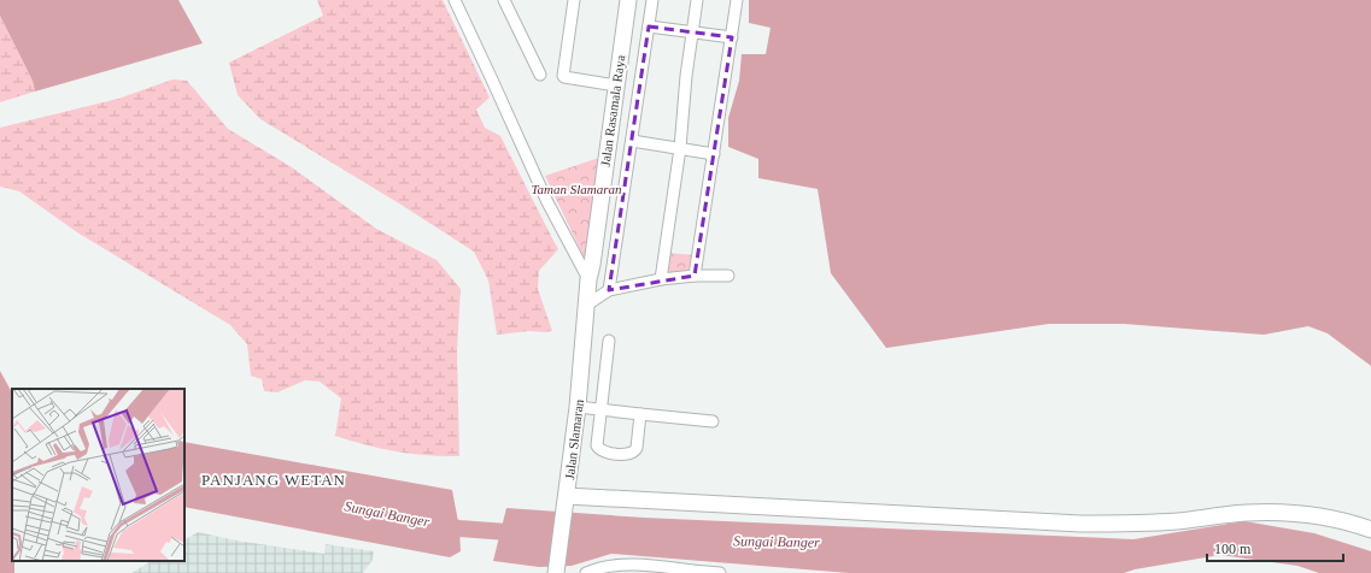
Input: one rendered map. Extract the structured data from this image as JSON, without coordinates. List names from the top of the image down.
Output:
{
  "streets": {
    "street": ["Jalan Rasamala Raya", "Jalan Slamaran"]
  },
  "crossings": [
    ["Jalan Rasamala Raya", "Jalan Slamaran"]
  ],
  "districts": ["PANJANG WETAN"],
  "water": ["Sungai Banger"],
  "parks": ["Taman Slamaran"],
  "scale_bar": "100 m"
}
